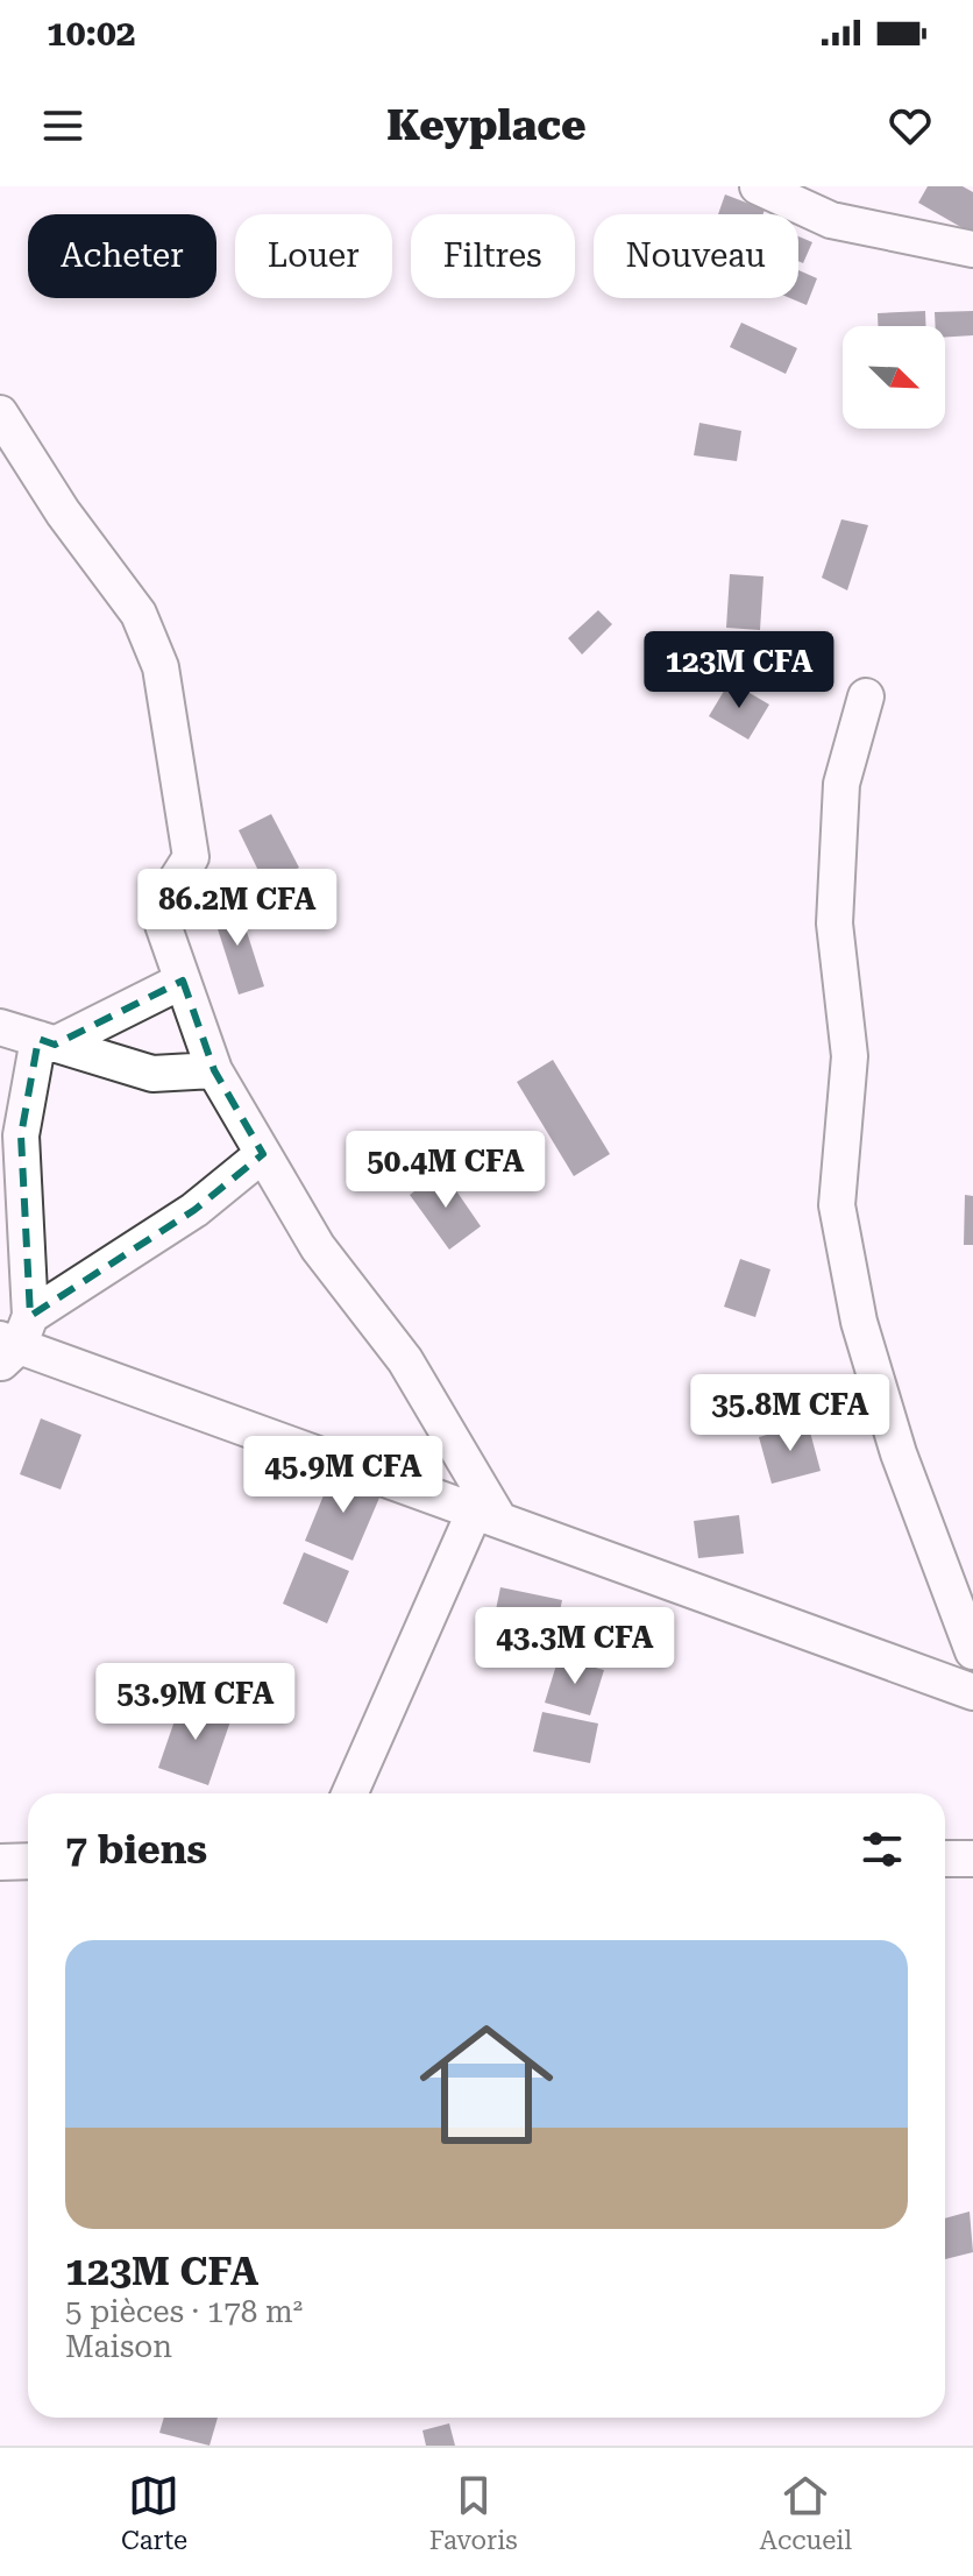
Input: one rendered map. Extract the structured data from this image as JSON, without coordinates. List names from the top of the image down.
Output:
{
  "north": "bottom right",
  "page": {
    "status": "10:02",
    "header": "Keyplace",
    "chip": [
      "Acheter",
      "Louer",
      "Filtres",
      "Nouveau"
    ],
    "price": [
      "123M CFA",
      "86.2M CFA",
      "50.4M CFA",
      "35.8M CFA",
      "45.9M CFA",
      "43.3M CFA",
      "53.9M CFA"
    ],
    "heading": "7 biens",
    "list": [
      {
        "name": "123M CFA",
        "note": "5 pièces · 178 m² · Maison"
      }
    ],
    "tabs": ["Carte", "Favoris", "Accueil"]
  }
}
